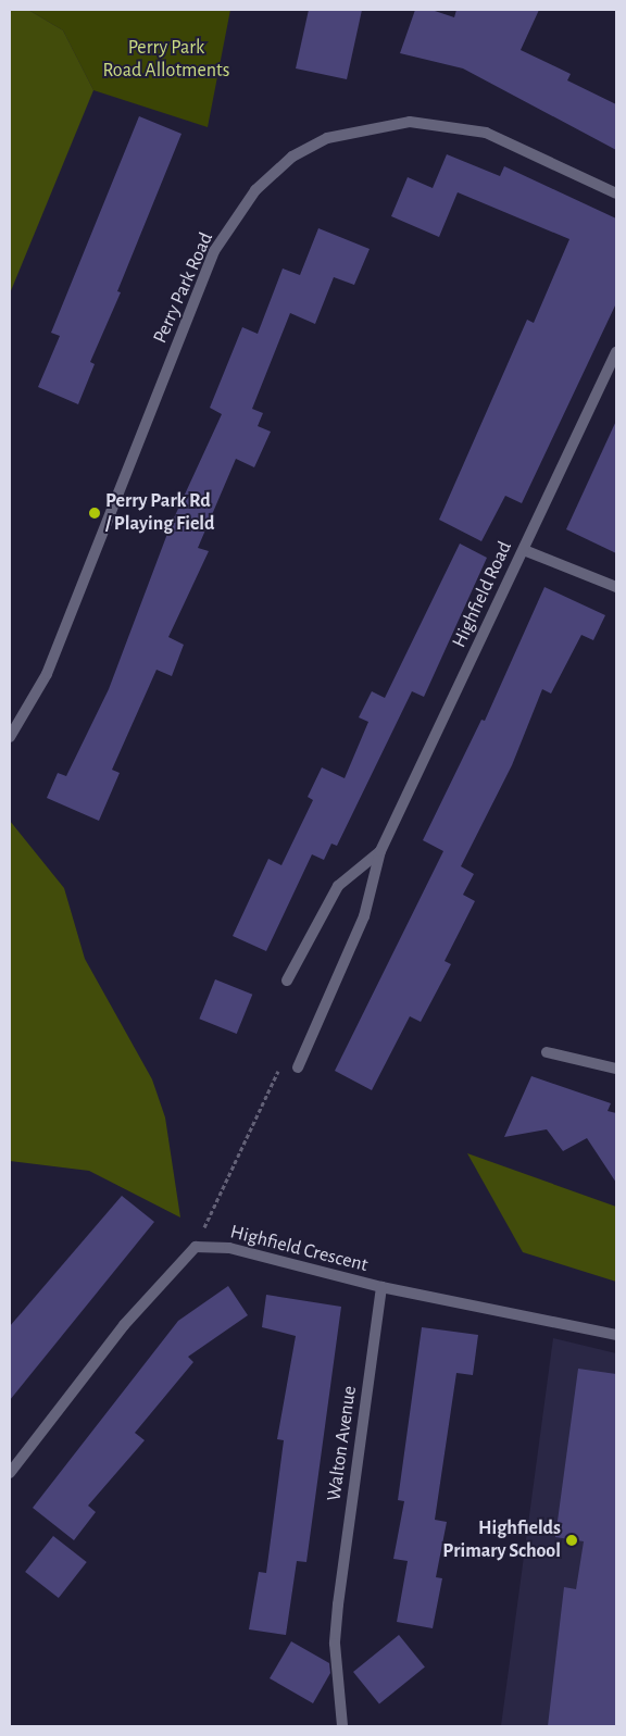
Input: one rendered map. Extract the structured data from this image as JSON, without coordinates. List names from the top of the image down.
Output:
{
  "streets": {
    "street": [
      "Perry Park Road",
      "Highfield Road",
      "Highfield Crescent",
      "Walton Avenue"
    ]
  },
  "crossings": [
    ["Highfield Crescent", "Walton Avenue"]
  ],
  "parks": ["Perry Park Road Allotments"],
  "places": ["Perry Park Rd / Playing Field", "Highfields Primary School"]
}
